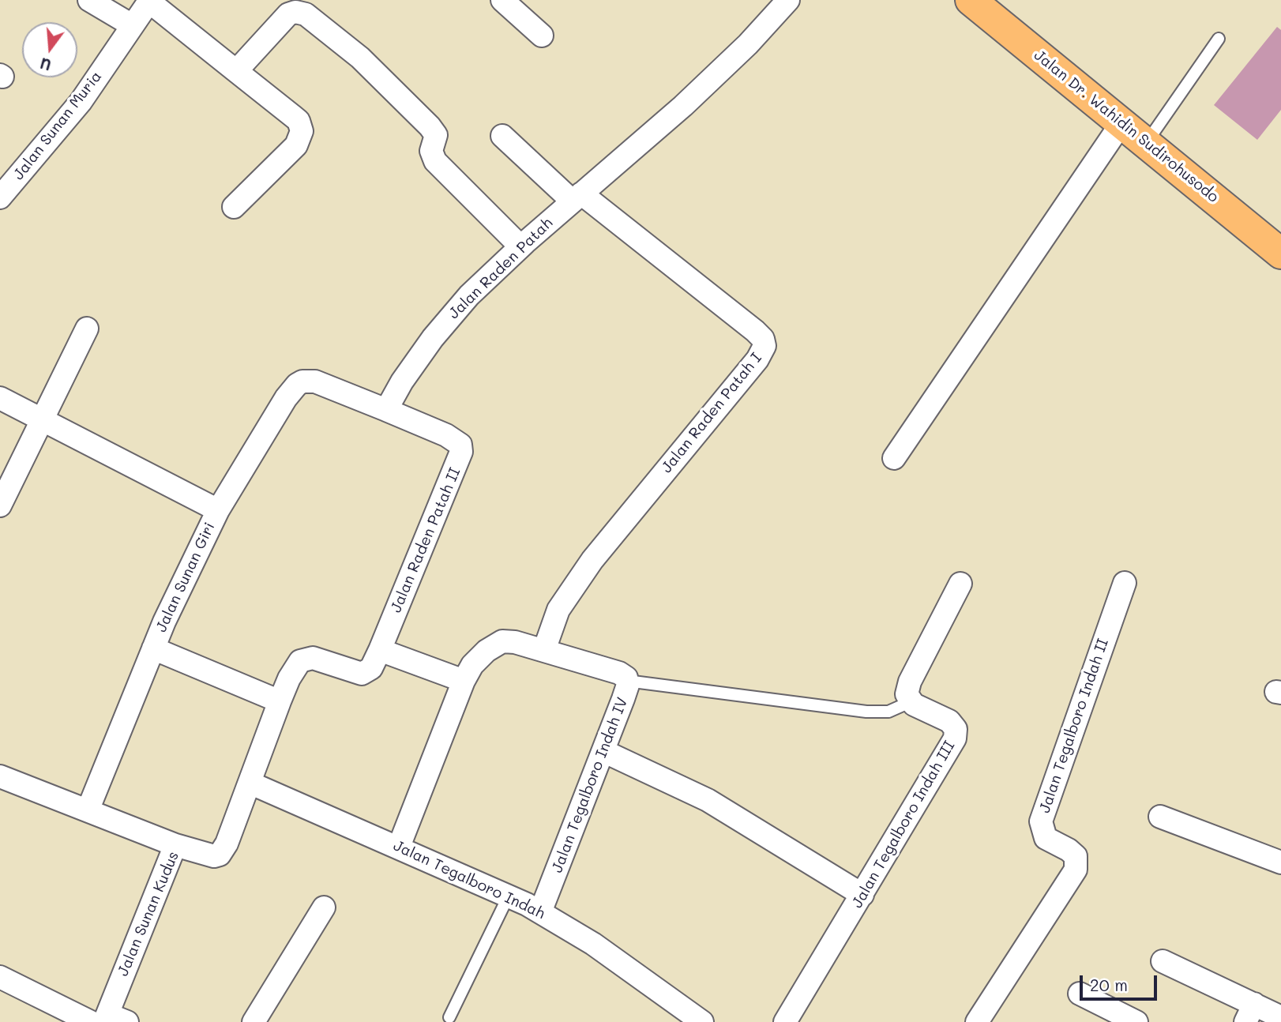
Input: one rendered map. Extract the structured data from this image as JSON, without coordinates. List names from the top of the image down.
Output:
{
  "streets": {
    "highway": ["Jalan Dr. Wahidin Sudirohusodo"],
    "street": [
      "Jalan Sunan Muria",
      "Jalan Raden Patah",
      "Jalan Raden Patah I",
      "Jalan Raden Patah II",
      "Jalan Sunan Giri",
      "Jalan Tegalboro Indah II",
      "Jalan Tegalboro Indah IV",
      "Jalan Tegalboro Indah III",
      "Jalan Tegalboro Indah",
      "Jalan Sunan Kudus"
    ]
  },
  "crossings": [
    ["Jalan Raden Patah", "Jalan Raden Patah I"],
    ["Jalan Raden Patah", "Jalan Raden Patah II"],
    ["Jalan Raden Patah I", "Jalan Tegalboro Indah IV"],
    ["Jalan Raden Patah II", "Jalan Sunan Kudus"],
    ["Jalan Tegalboro Indah IV", "Jalan Tegalboro Indah"],
    ["Jalan Tegalboro Indah", "Jalan Sunan Kudus"]
  ],
  "scale_bar": "20 m",
  "north": "bottom"
}
